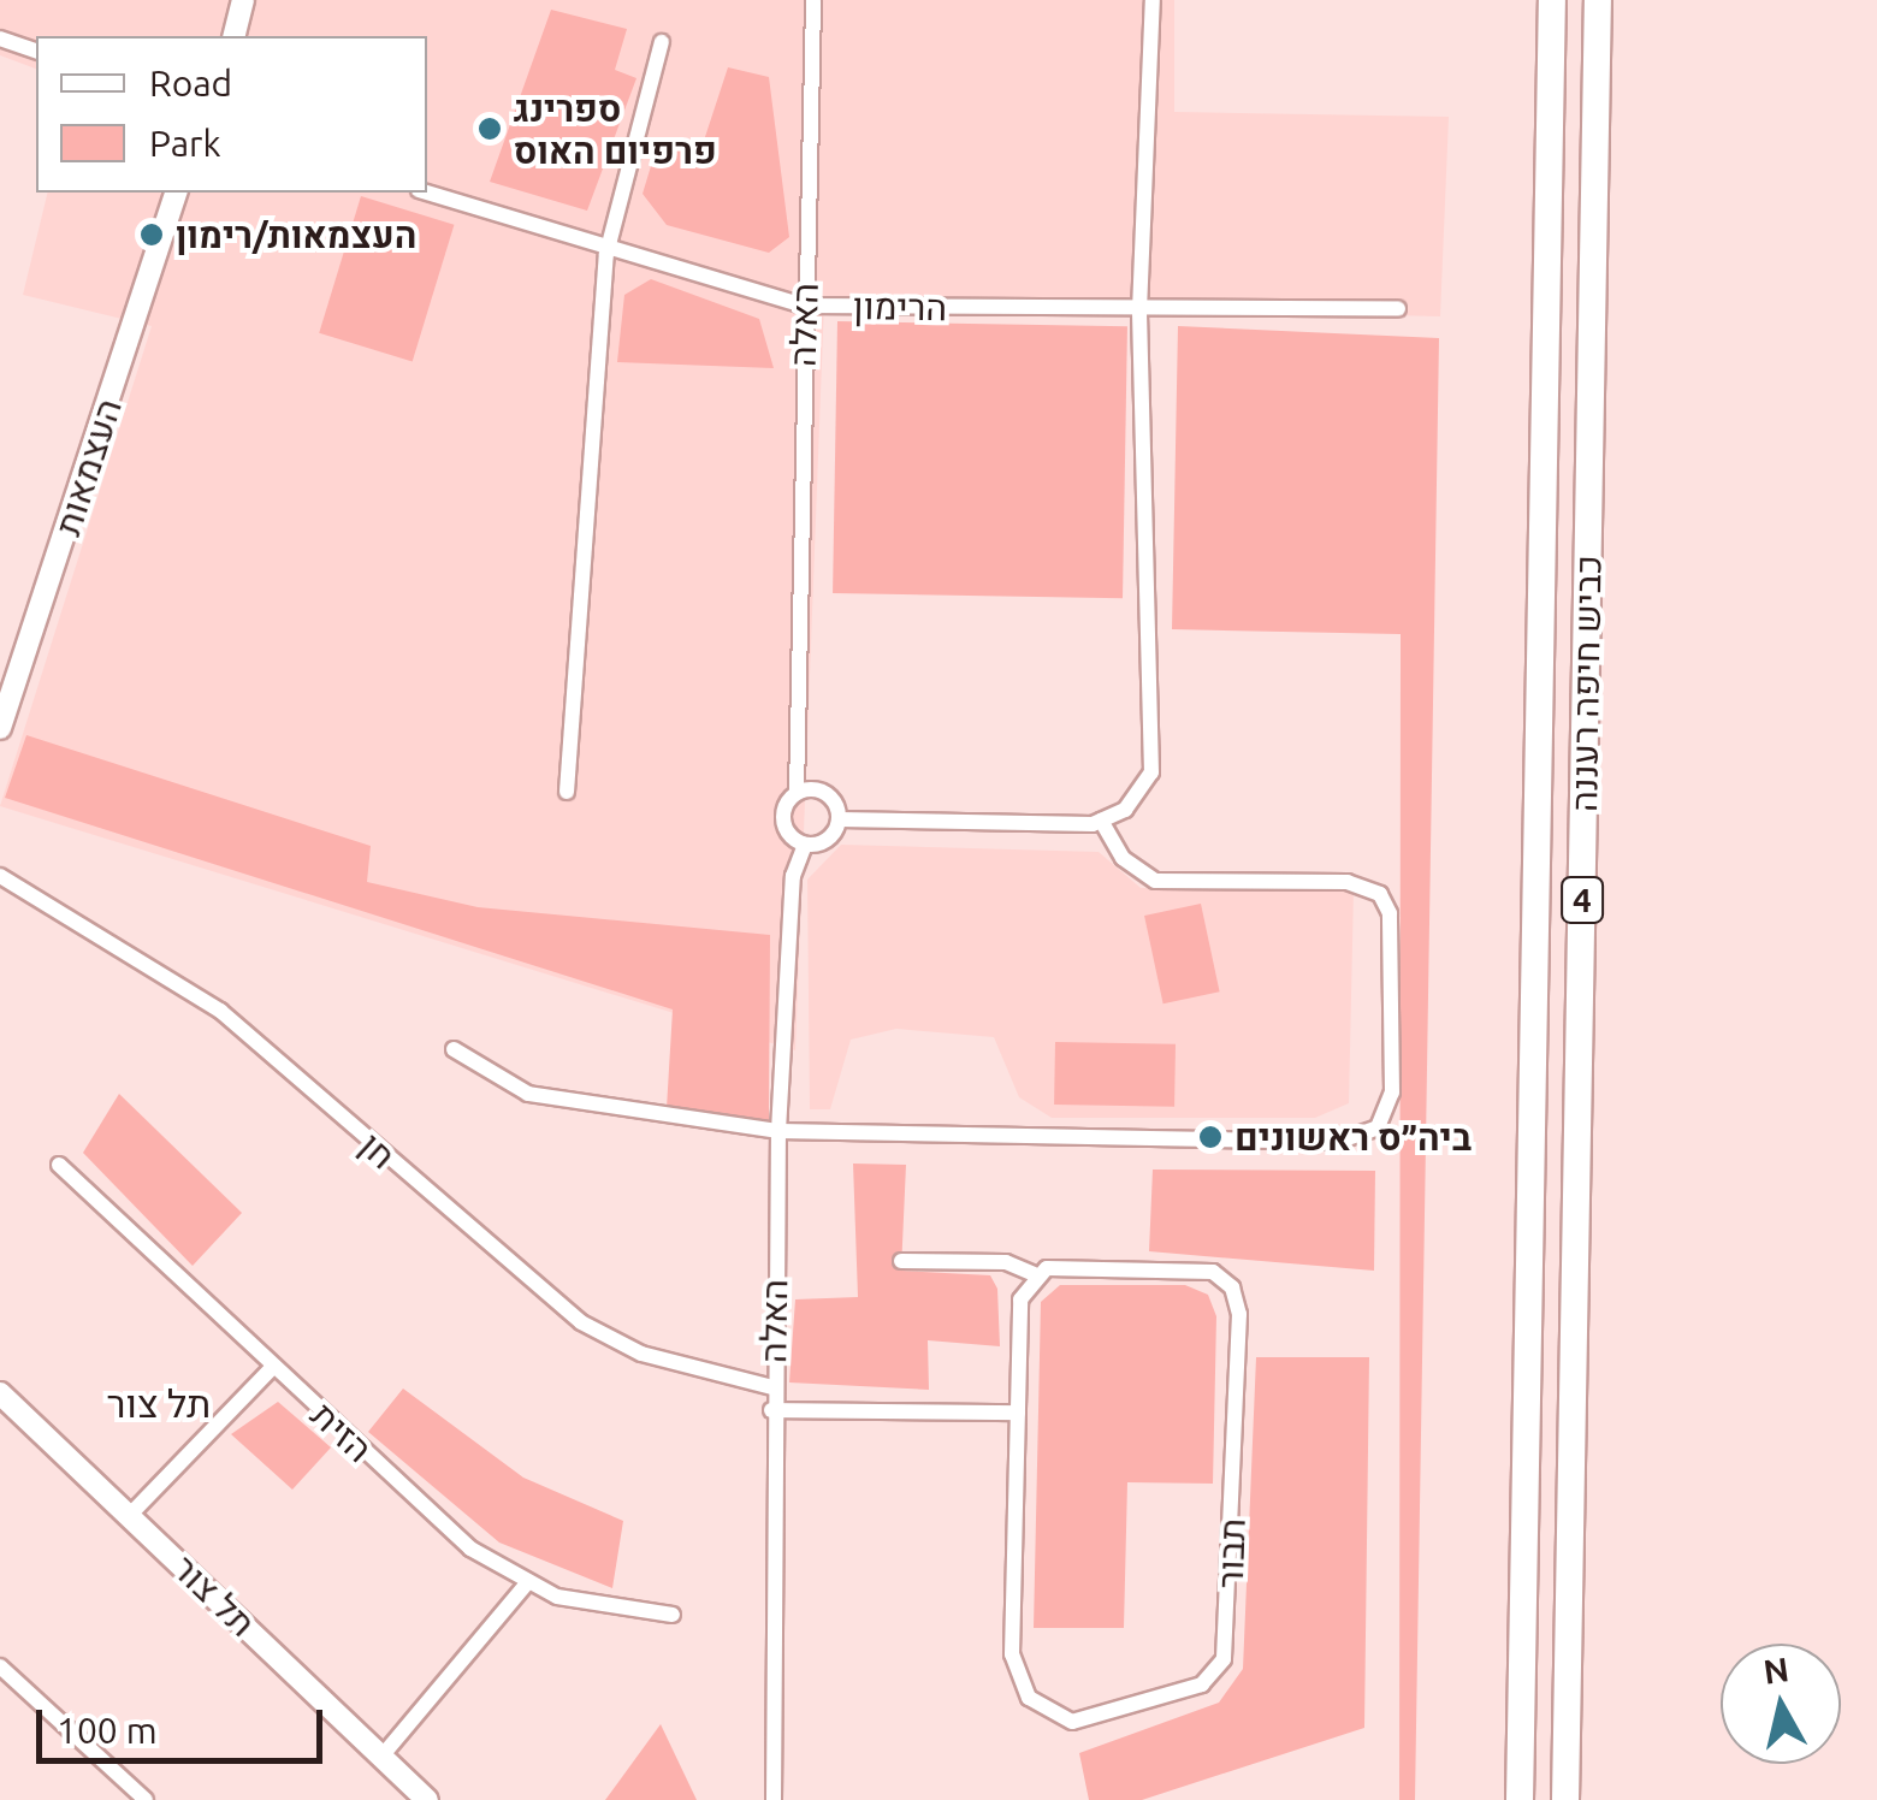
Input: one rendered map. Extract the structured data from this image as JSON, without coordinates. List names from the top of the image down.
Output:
{
  "streets": {
    "highway": ["כביש חיפה רעננה", "4"],
    "street": [
      "הרימון",
      "האלה",
      "העצמאות",
      "חן",
      "הזית",
      "תבור",
      "תל צור"
    ]
  },
  "crossings": [
    ["הרימון", "האלה"],
    ["האלה", "חן"]
  ],
  "districts": ["תל צור"],
  "places": ["ספרינג פרפיום האוס", "העצמאות/רימון", "ביה״ס ראשונים"],
  "legend": ["Road", "Park"],
  "scale_bar": "100 m",
  "north": "top"
}
